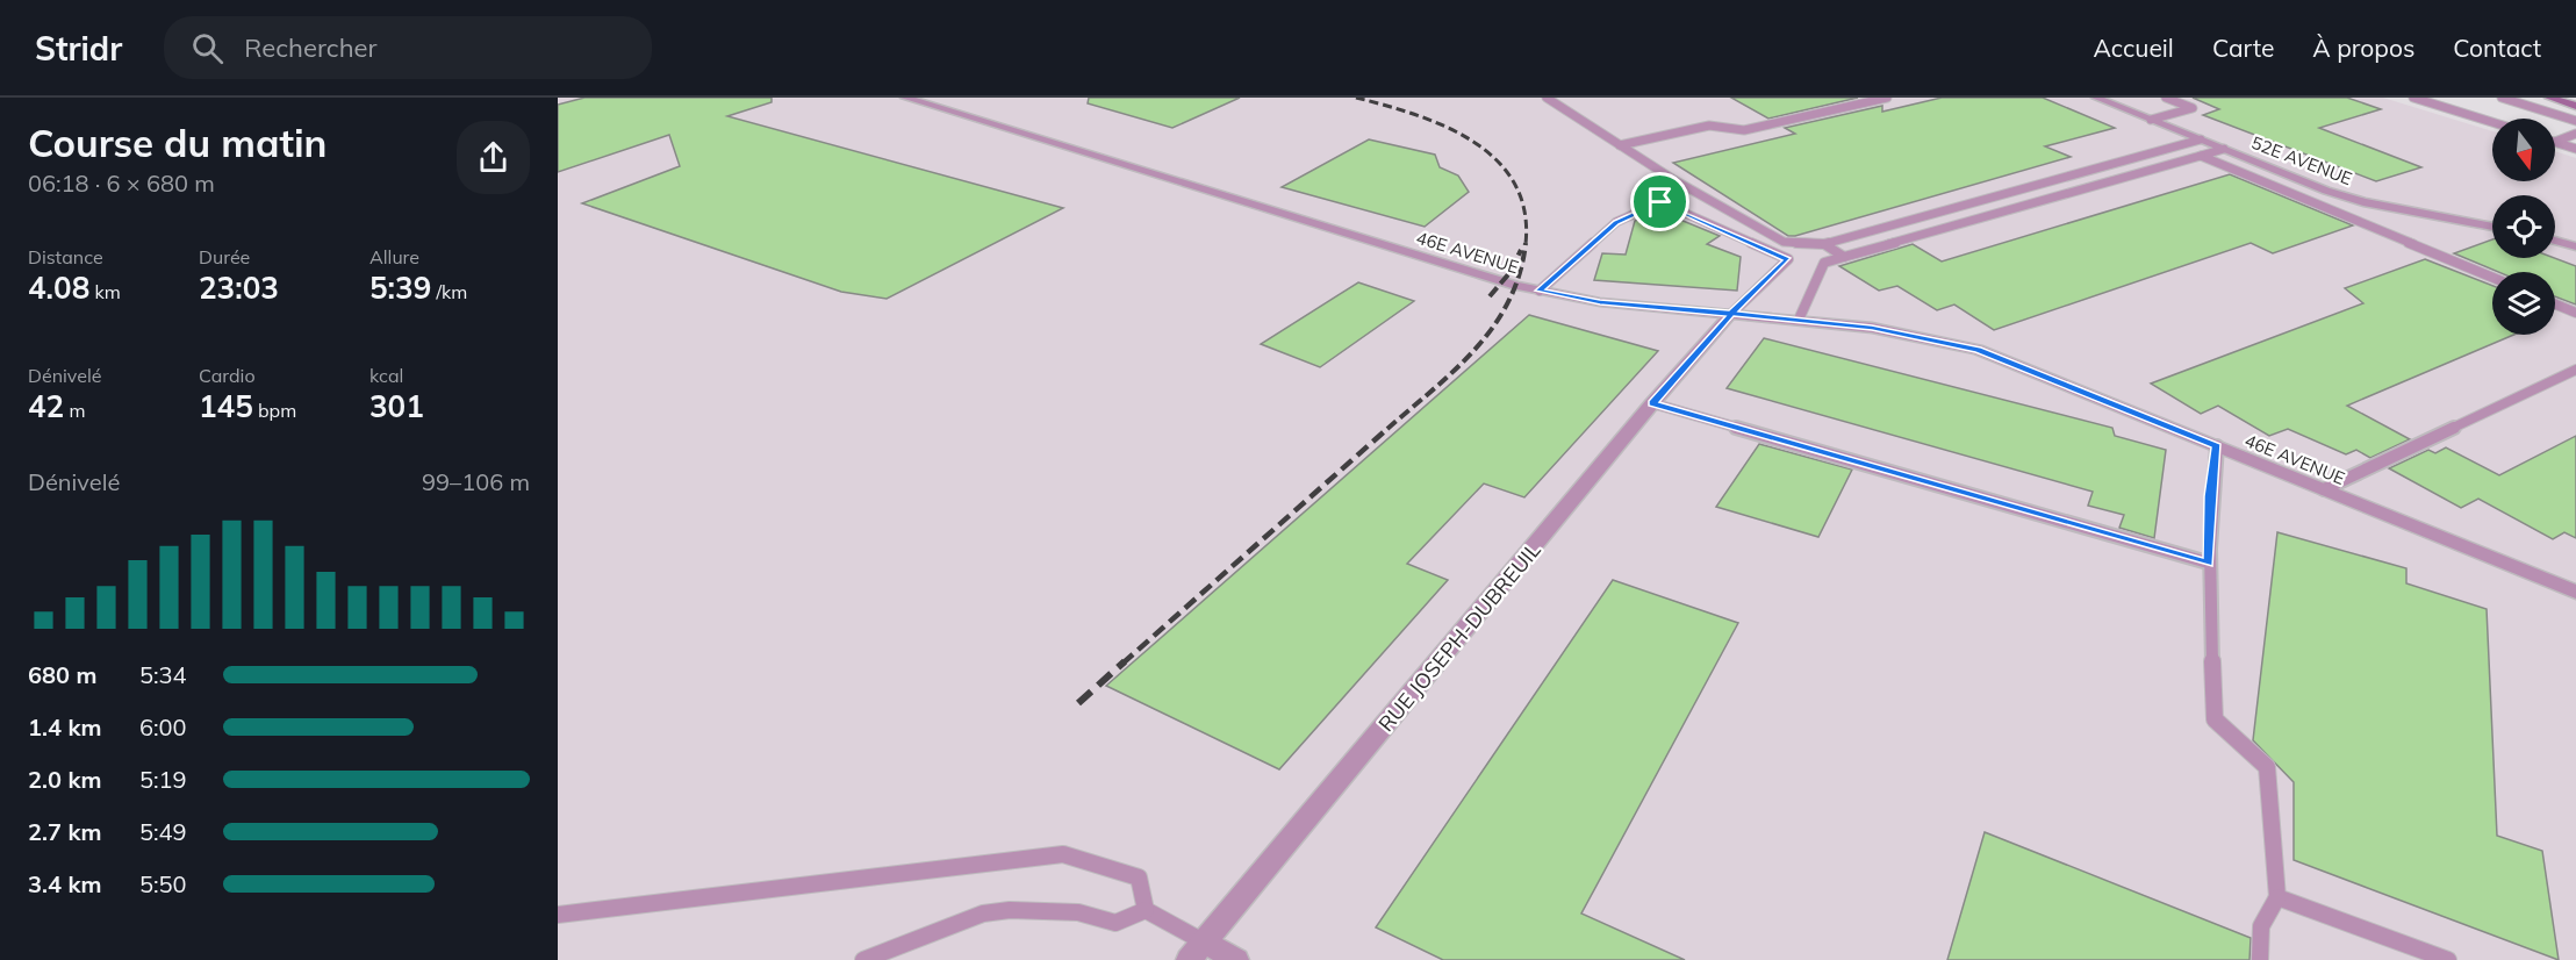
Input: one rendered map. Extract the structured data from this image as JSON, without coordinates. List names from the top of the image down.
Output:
{
  "streets": {
    "street": ["52E AVENUE", "46E AVENUE", "RUE JOSEPH-DUBREUIL"]
  },
  "crossings": [
    ["46E AVENUE", "RUE JOSEPH-DUBREUIL"]
  ],
  "north": "bottom",
  "page": {
    "header": "Stridr",
    "search": "Rechercher",
    "nav": [
      "Accueil",
      "Carte",
      "À propos",
      "Contact"
    ],
    "heading": ["Course du matin", "06:18 · 6 × 680 m"],
    "stats": [
      ["Distance", "4.08 km"],
      ["Durée", "23:03"],
      ["Allure", "5:39 /km"],
      ["Dénivelé", "42 m"],
      ["Cardio", "145 bpm"],
      ["kcal", "301"]
    ],
    "chart": ["Dénivelé", "99–106 m"],
    "list": [
      {
        "name": "680 m",
        "note": "5:34"
      },
      {
        "name": "1.4 km",
        "note": "6:00"
      },
      {
        "name": "2.0 km",
        "note": "5:19"
      },
      {
        "name": "2.7 km",
        "note": "5:49"
      },
      {
        "name": "3.4 km",
        "note": "5:50"
      }
    ]
  }
}
